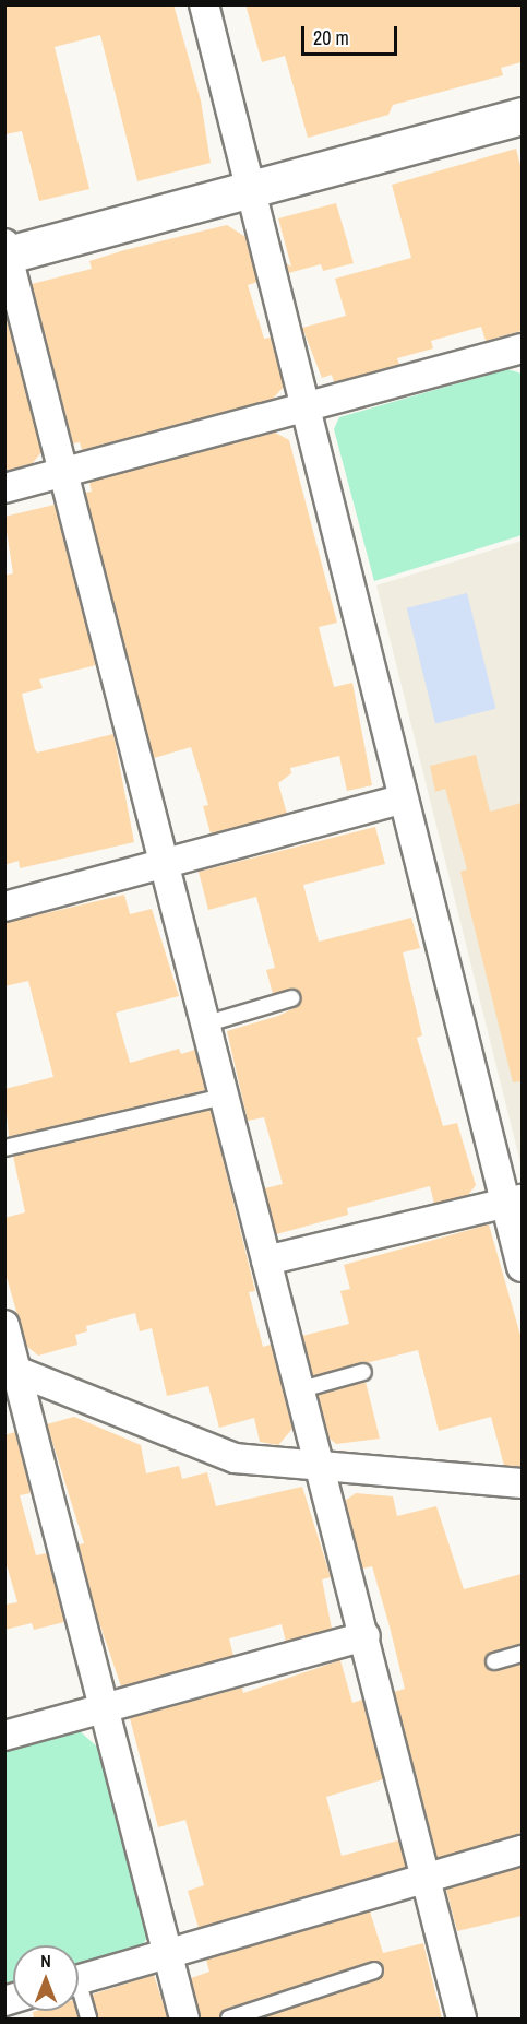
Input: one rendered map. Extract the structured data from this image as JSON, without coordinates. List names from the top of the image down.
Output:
{
  "scale_bar": "20 m",
  "north": "top"
}
